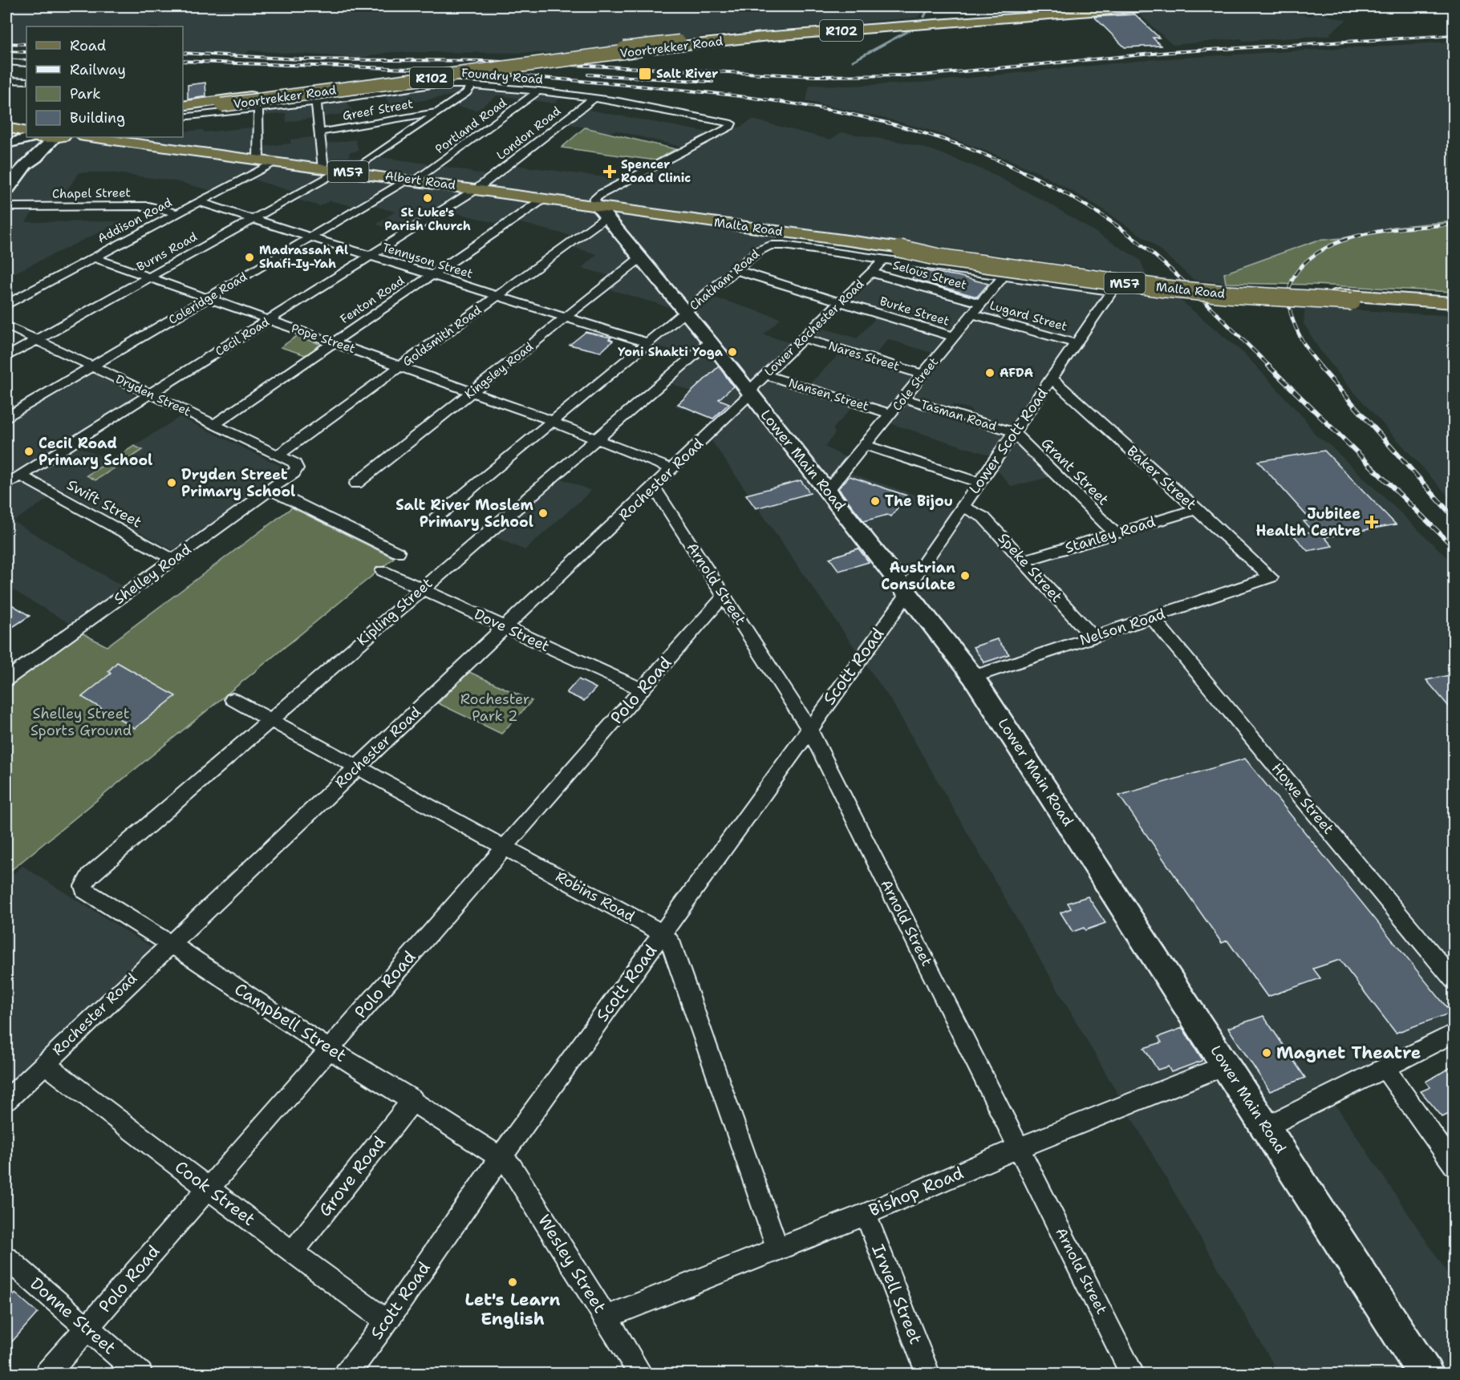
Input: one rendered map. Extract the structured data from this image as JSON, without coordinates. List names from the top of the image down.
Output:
{
  "streets": {
    "main road": [
      "R102",
      "Voortrekker Road",
      "M57",
      "Albert Road",
      "Malta Road"
    ],
    "street": [
      "Foundry Road",
      "Greef Street",
      "Portland Road",
      "London Road",
      "Chapel Street",
      "Addison Road",
      "Burns Road",
      "Tennyson Street",
      "Selous Street",
      "Chatham Road",
      "Coleridge Road",
      "Fenton Road",
      "Burke Street",
      "Lugard Street",
      "Lower Rochester Road",
      "Goldsmith Road",
      "Cecil Road",
      "Pope Street",
      "Nares Street",
      "Kingsley Road",
      "Cole Street",
      "Nansen Street",
      "Dryden Street",
      "Tasman Road",
      "Lower Scott Road",
      "Lower Main Road",
      "Grant Street",
      "Baker Street",
      "Rochester Road",
      "Swift Street",
      "Stanley Road",
      "Speke Street",
      "Shelley Road",
      "Arnold Street",
      "Kipling Street",
      "Nelson Road",
      "Dove Street",
      "Scott Road",
      "Polo Road",
      "Howe Street",
      "Robins Road",
      "Campbell Street",
      "Grove Road",
      "Bishop Road",
      "Cook Street",
      "Wesley Street",
      "Irwell Street",
      "Donne Street"
    ]
  },
  "crossings": [
    ["Foundry Road", "Portland Road"],
    ["Foundry Road", "London Road"],
    ["Foundry Road", "Burns Road"],
    ["Foundry Road", "Goldsmith Road"],
    ["Greef Street", "Burns Road"],
    ["Portland Road", "Albert Road"],
    ["Portland Road", "Coleridge Road"],
    ["London Road", "Albert Road"],
    ["London Road", "Cecil Road"],
    ["Albert Road", "Addison Road"],
    ["Albert Road", "Malta Road"],
    ["Albert Road", "Burns Road"],
    ["Albert Road", "Coleridge Road"],
    ["Albert Road", "Fenton Road"],
    ["Albert Road", "Goldsmith Road"],
    ["Albert Road", "Cecil Road"],
    ["Albert Road", "Lower Main Road"],
    ["Chapel Street", "Addison Road"],
    ["Addison Road", "Tennyson Street"],
    ["Addison Road", "Pope Street"],
    ["Malta Road", "Goldsmith Road"],
    ["Malta Road", "Lower Main Road"],
    ["Burns Road", "Tennyson Street"],
    ["Burns Road", "Pope Street"],
    ["Burns Road", "Dryden Street"],
    ["Tennyson Street", "Chatham Road"],
    ["Tennyson Street", "Coleridge Road"],
    ["Tennyson Street", "Fenton Road"],
    ["Tennyson Street", "Goldsmith Road"],
    ["Tennyson Street", "Cecil Road"],
    ["Tennyson Street", "Kingsley Road"],
    ["Selous Street", "Lower Rochester Road"],
    ["Selous Street", "Cole Street"],
    ["Chatham Road", "Burke Street"],
    ["Chatham Road", "Pope Street"],
    ["Chatham Road", "Cole Street"],
    ["Chatham Road", "Lower Scott Road"],
    ["Chatham Road", "Lower Main Road"],
    ["Coleridge Road", "Pope Street"],
    ["Coleridge Road", "Dryden Street"],
    ["Fenton Road", "Pope Street"],
    ["Fenton Road", "Dryden Street"],
    ["Burke Street", "Lower Rochester Road"],
    ["Burke Street", "Cole Street"],
    ["Lugard Street", "Cole Street"],
    ["Lugard Street", "Lower Scott Road"],
    ["Lower Rochester Road", "Nares Street"],
    ["Lower Rochester Road", "Nansen Street"],
    ["Lower Rochester Road", "Lower Main Road"],
    ["Lower Rochester Road", "Rochester Road"],
    ["Goldsmith Road", "Pope Street"],
    ["Goldsmith Road", "Dryden Street"],
    ["Goldsmith Road", "Lower Main Road"],
    ["Cecil Road", "Pope Street"],
    ["Cecil Road", "Dryden Street"],
    ["Cecil Road", "Swift Street"],
    ["Pope Street", "Kingsley Road"],
    ["Pope Street", "Rochester Road"],
    ["Pope Street", "Kipling Street"],
    ["Nares Street", "Cole Street"],
    ["Kingsley Road", "Lower Main Road"],
    ["Cole Street", "Nansen Street"],
    ["Cole Street", "Tasman Road"],
    ["Cole Street", "Lower Main Road"],
    ["Dryden Street", "Shelley Road"],
    ["Tasman Road", "Lower Scott Road"],
    ["Tasman Road", "Grant Street"],
    ["Lower Scott Road", "Lower Main Road"],
    ["Lower Scott Road", "Grant Street"],
    ["Lower Scott Road", "Baker Street"],
    ["Lower Scott Road", "Speke Street"],
    ["Lower Scott Road", "Scott Road"],
    ["Lower Main Road", "Rochester Road"],
    ["Lower Main Road", "Kipling Street"],
    ["Lower Main Road", "Nelson Road"],
    ["Lower Main Road", "Scott Road"],
    ["Lower Main Road", "Bishop Road"],
    ["Grant Street", "Stanley Road"],
    ["Baker Street", "Stanley Road"],
    ["Baker Street", "Nelson Road"],
    ["Rochester Road", "Arnold Street"],
    ["Rochester Road", "Dove Street"],
    ["Rochester Road", "Robins Road"],
    ["Rochester Road", "Campbell Street"],
    ["Rochester Road", "Cook Street"],
    ["Swift Street", "Shelley Road"],
    ["Stanley Road", "Speke Street"],
    ["Speke Street", "Nelson Road"],
    ["Arnold Street", "Scott Road"],
    ["Arnold Street", "Polo Road"],
    ["Arnold Street", "Bishop Road"],
    ["Kipling Street", "Dove Street"],
    ["Kipling Street", "Robins Road"],
    ["Kipling Street", "Campbell Street"],
    ["Nelson Road", "Howe Street"],
    ["Dove Street", "Polo Road"],
    ["Scott Road", "Robins Road"],
    ["Scott Road", "Campbell Street"],
    ["Scott Road", "Cook Street"],
    ["Scott Road", "Wesley Street"],
    ["Polo Road", "Robins Road"],
    ["Polo Road", "Campbell Street"],
    ["Polo Road", "Cook Street"],
    ["Polo Road", "Donne Street"],
    ["Robins Road", "Bishop Road"],
    ["Campbell Street", "Grove Road"],
    ["Campbell Street", "Wesley Street"],
    ["Grove Road", "Cook Street"],
    ["Bishop Road", "Wesley Street"],
    ["Bishop Road", "Irwell Street"]
  ],
  "parks": ["Rochester Park 2", "Shelley Street Sports Ground"],
  "places": {
    "transit": ["Salt River"],
    "health": ["Spencer Road Clinic", "Jubilee Health Centre"],
    "other": [
      "St Luke's Parish Church",
      "Madrassah Al Shafi-Iy-Yah",
      "Yoni Shakti Yoga",
      "AFDA",
      "Cecil Road Primary School",
      "Dryden Street Primary School",
      "The Bijou",
      "Salt River Moslem Primary School",
      "Austrian Consulate",
      "Magnet Theatre",
      "Let's Learn English"
    ]
  },
  "legend": [
    "Road",
    "Railway",
    "Park",
    "Building"
  ]
}
